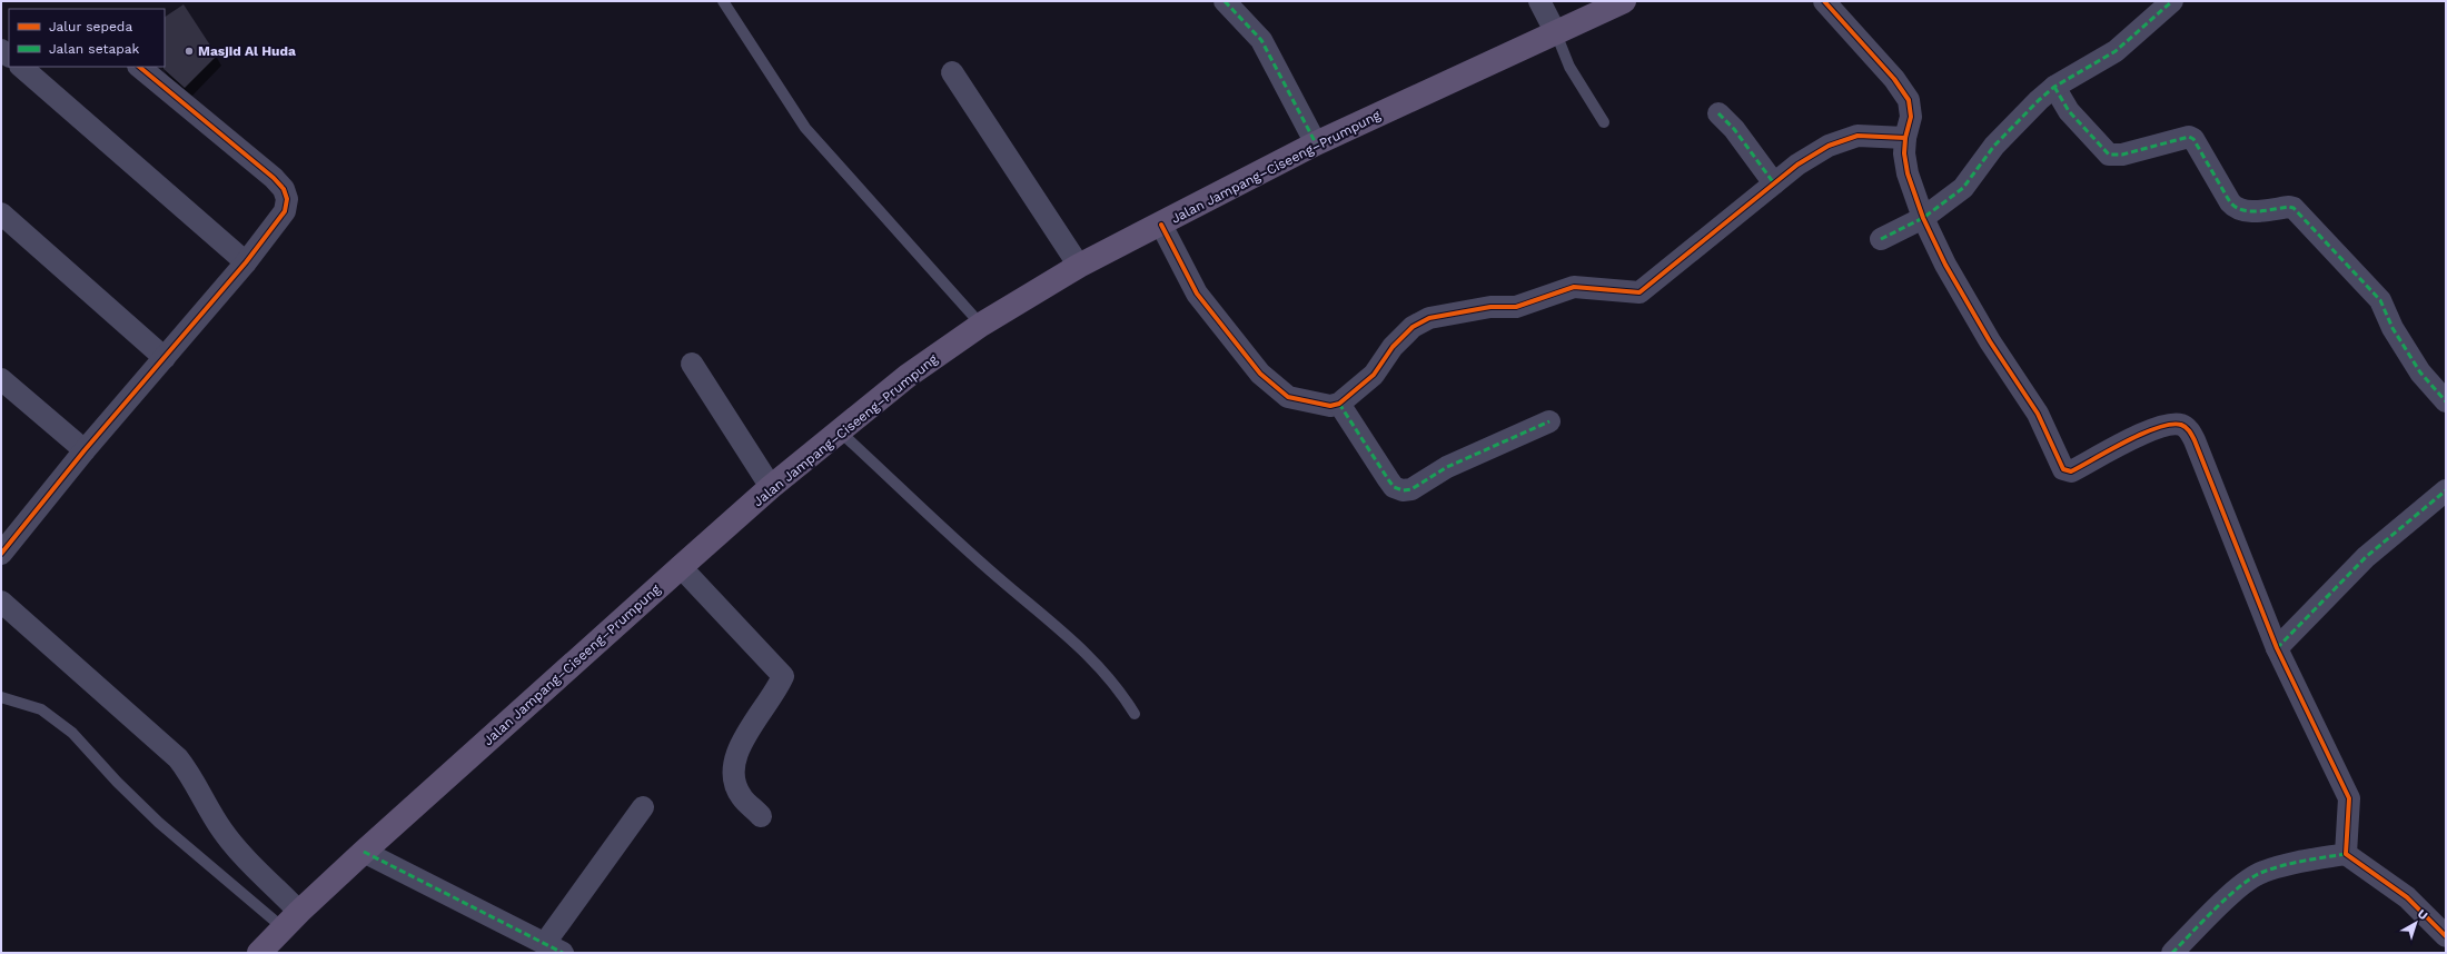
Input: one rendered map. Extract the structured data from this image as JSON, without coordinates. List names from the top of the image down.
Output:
{
  "streets": {
    "main road": ["Jalan Jampang–Ciseeng–Prumpung"]
  },
  "places": ["Masjid Al Huda"],
  "legend": ["Jalur sepeda", "Jalan setapak"],
  "north": "top right"
}
